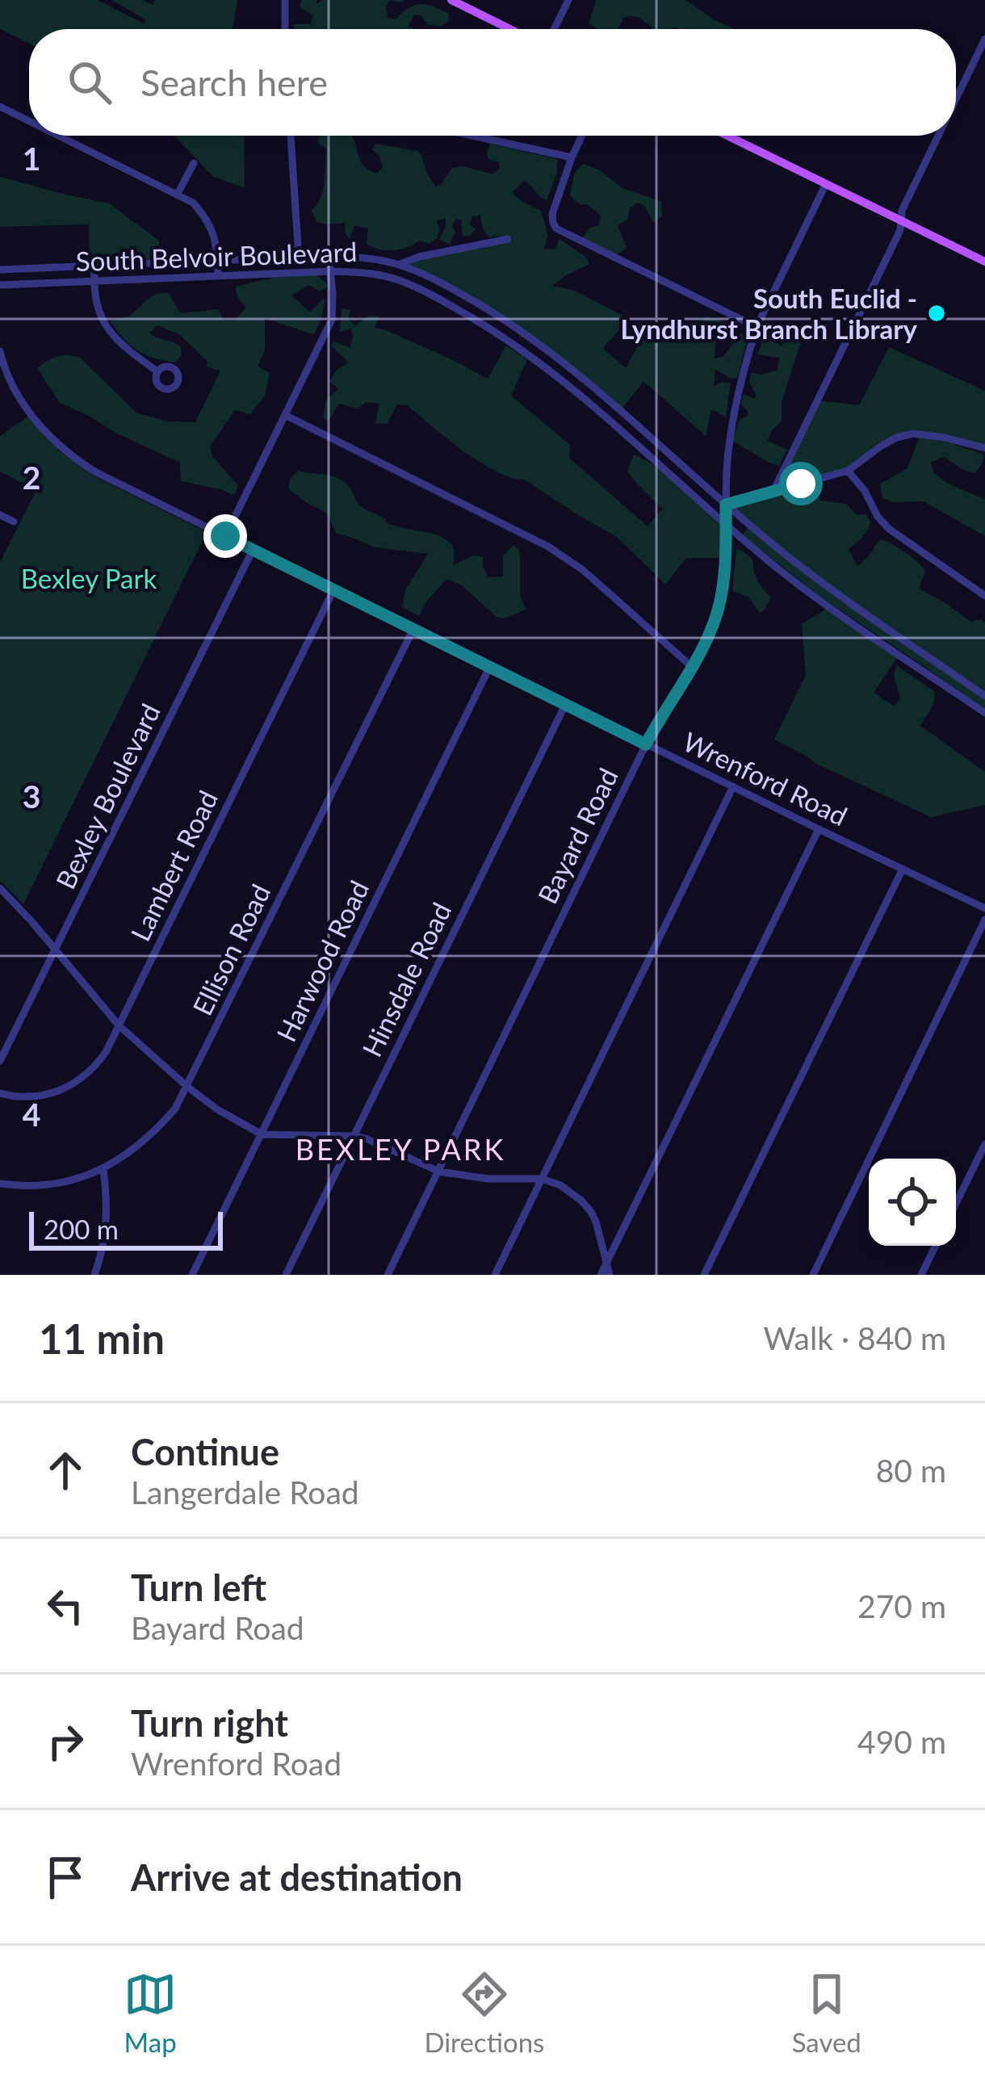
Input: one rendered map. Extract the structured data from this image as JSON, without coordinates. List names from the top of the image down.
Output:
{
  "streets": {
    "street": [
      "South Belvoir Boulevard",
      "Wrenford Road",
      "Bexley Boulevard",
      "Bayard Road",
      "Lambert Road",
      "Ellison Road",
      "Harwood Road",
      "Hinsdale Road"
    ]
  },
  "crossings": [
    ["South Belvoir Boulevard", "Bayard Road"],
    ["Wrenford Road", "Bexley Boulevard"],
    ["Wrenford Road", "Bayard Road"],
    ["Wrenford Road", "Lambert Road"],
    ["Wrenford Road", "Ellison Road"],
    ["Wrenford Road", "Harwood Road"],
    ["Wrenford Road", "Hinsdale Road"]
  ],
  "districts": ["BEXLEY PARK"],
  "parks": ["Bexley Park"],
  "places": ["South Euclid - Lyndhurst Branch Library"],
  "scale_bar": "200 m",
  "page": {
    "search": "Search here",
    "scale": "200 m",
    "heading": ["11 min", "Walk · 840 m"],
    "list": [
      ["Continue", "Langerdale Road", "80 m"],
      ["Turn left", "Bayard Road", "270 m"],
      ["Turn right", "Wrenford Road", "490 m"],
      "Arrive at destination"
    ],
    "nav": ["Map", "Directions", "Saved"]
  },
  "grid": {
    "rows": [
      "1",
      "2",
      "3",
      "4"
    ]
  }
}
